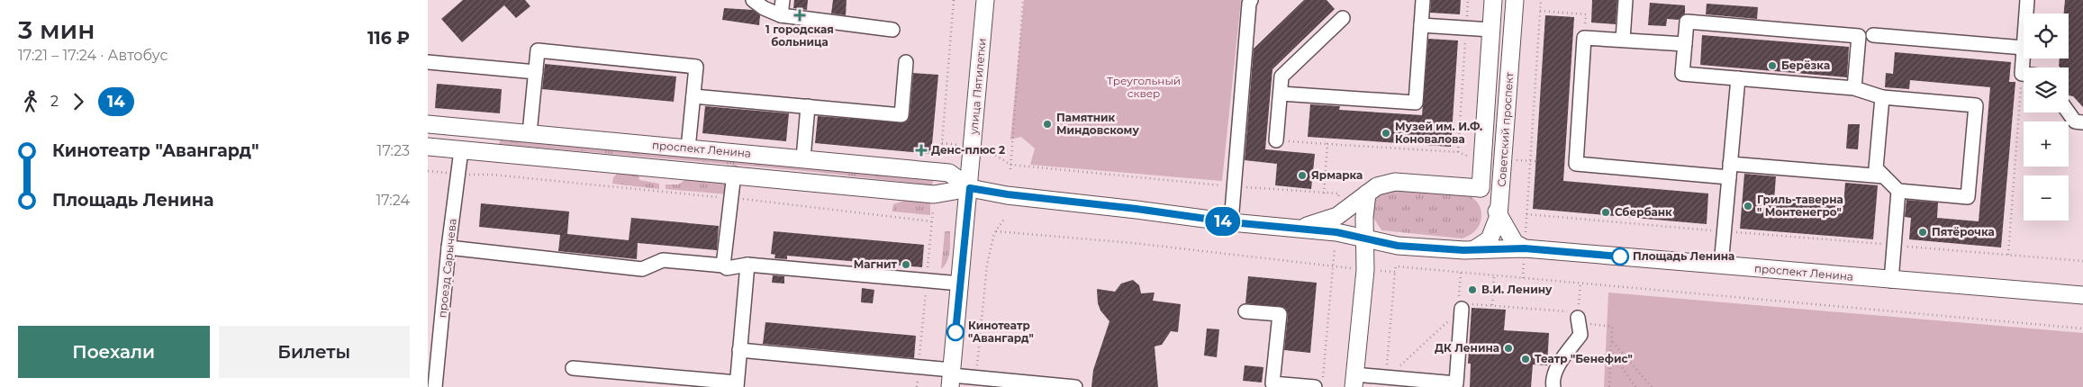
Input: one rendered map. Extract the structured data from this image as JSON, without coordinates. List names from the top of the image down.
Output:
{
  "streets": {
    "main road": ["улица Пятилетки", "Советский проспект", "проспект Ленина"],
    "street": ["проезд Сарычева"]
  },
  "crossings": [
    ["улица Пятилетки", "проспект Ленина"],
    ["Советский проспект", "проспект Ленина"],
    ["проспект Ленина", "проезд Сарычева"]
  ],
  "parks": ["Треугольный сквер"],
  "places": {
    "health": ["1 городская больница", "Денс-плюс 2"],
    "other": [
      "Берёзка",
      "Памятник Миндовскому",
      "Музей им. И.Ф. Коновалова",
      "Ярмарка",
      "Гриль-таверна \" Монтенегро\"",
      "Сбербанк",
      "Пятёрочка",
      "Площадь Ленина",
      "Магнит",
      "В.И. Ленину",
      "Кинотеатр \"Авангард\"",
      "ДК Ленина",
      "Театр \"Бенефис\""
    ]
  },
  "lines": ["bus line 14"],
  "page": {
    "heading": ["3 мин", "17:21 – 17:24 · Автобус", "116 ₽"],
    "on_map": "14",
    "map_buttons": ["+", "−"],
    "legs": ["2", "14"],
    "list": [
      {
        "name": "Кинотеатр \"Авангард\"",
        "value": "17:23"
      },
      {
        "name": "Площадь Ленина",
        "value": "17:24"
      }
    ],
    "buttons": ["Поехали", "Билеты"]
  }
}
